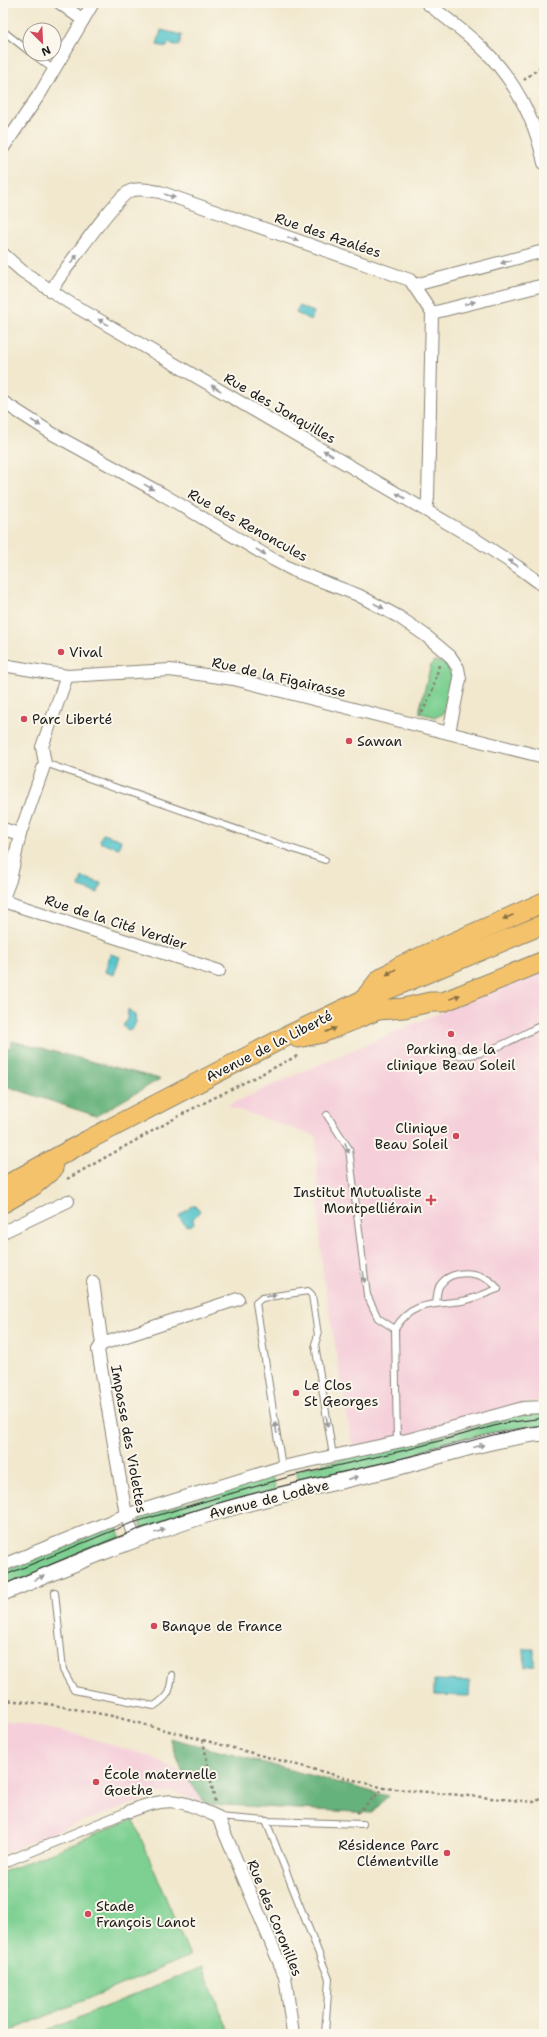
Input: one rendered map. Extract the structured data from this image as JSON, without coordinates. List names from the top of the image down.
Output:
{
  "streets": {
    "main road": ["Avenue de la Liberté"],
    "street": [
      "Rue des Azalées",
      "Rue des Jonquilles",
      "Rue des Renoncules",
      "Rue de la Figairasse",
      "Rue de la Cité Verdier",
      "Impasse des Violettes",
      "Avenue de Lodève",
      "Rue des Coronilles"
    ]
  },
  "crossings": [
    ["Rue des Azalées", "Rue des Jonquilles"],
    ["Rue des Renoncules", "Rue de la Figairasse"],
    ["Impasse des Violettes", "Avenue de Lodève"]
  ],
  "one_way": ["Rue des Azalées", "Rue des Jonquilles", "Rue des Renoncules"],
  "places": {
    "other": [
      "Vival",
      "Parc Liberté",
      "Sawan",
      "Parking de la clinique Beau Soleil",
      "Clinique Beau Soleil",
      "Le Clos St Georges",
      "Banque de France",
      "École maternelle Goethe",
      "Résidence Parc Clémentville",
      "Stade François Lanot"
    ],
    "health": ["Institut Mutualiste Montpelliérain"]
  },
  "north": "bottom right"
}
